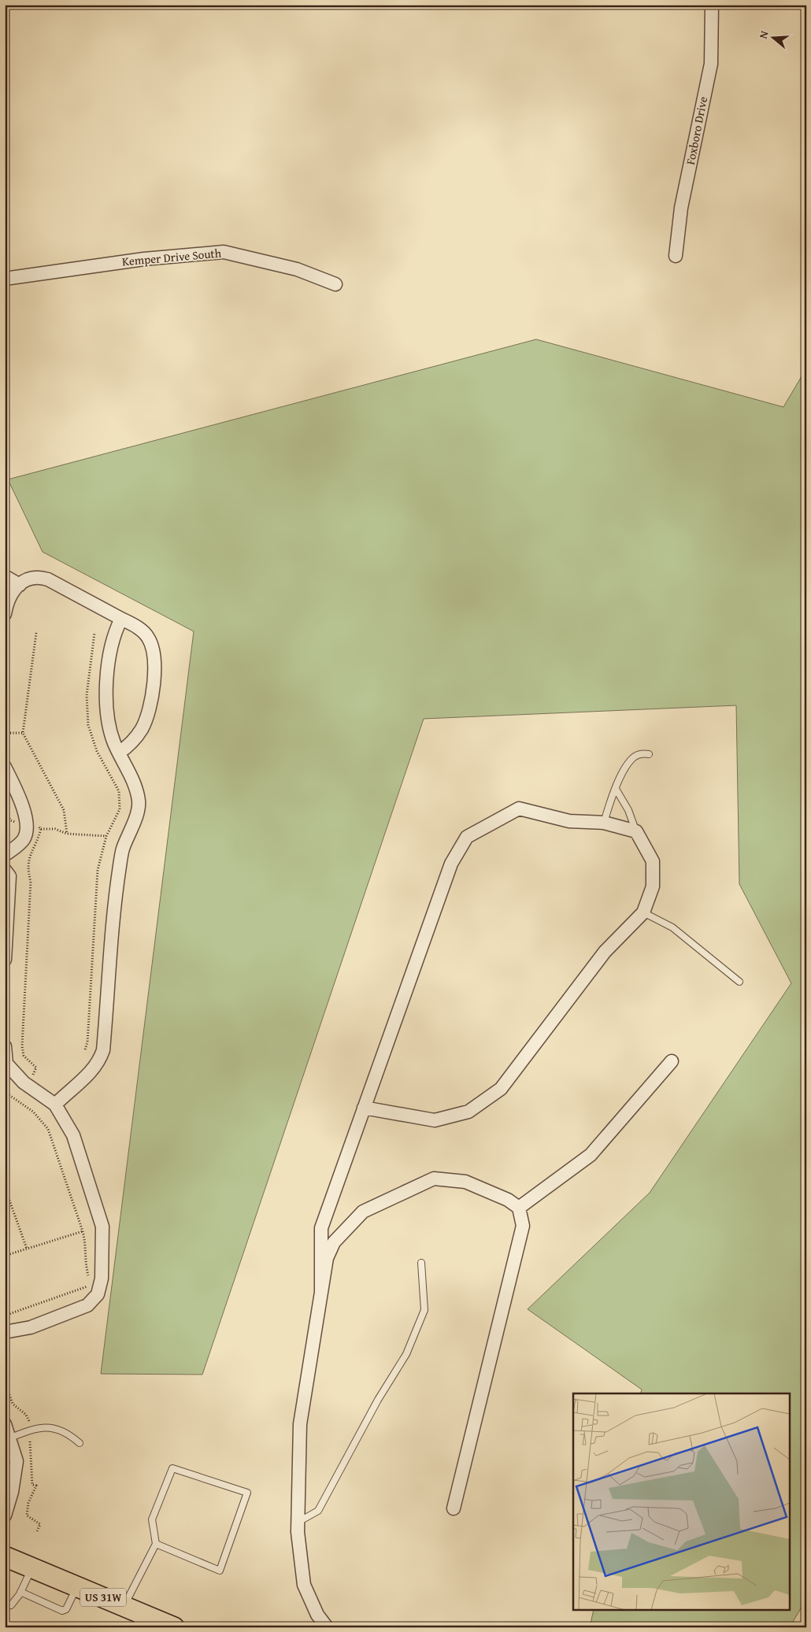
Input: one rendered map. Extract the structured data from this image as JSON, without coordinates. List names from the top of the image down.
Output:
{
  "streets": {
    "main road": ["US 31W"],
    "street": ["Foxboro Drive", "Kemper Drive South"]
  },
  "north": "left"
}
